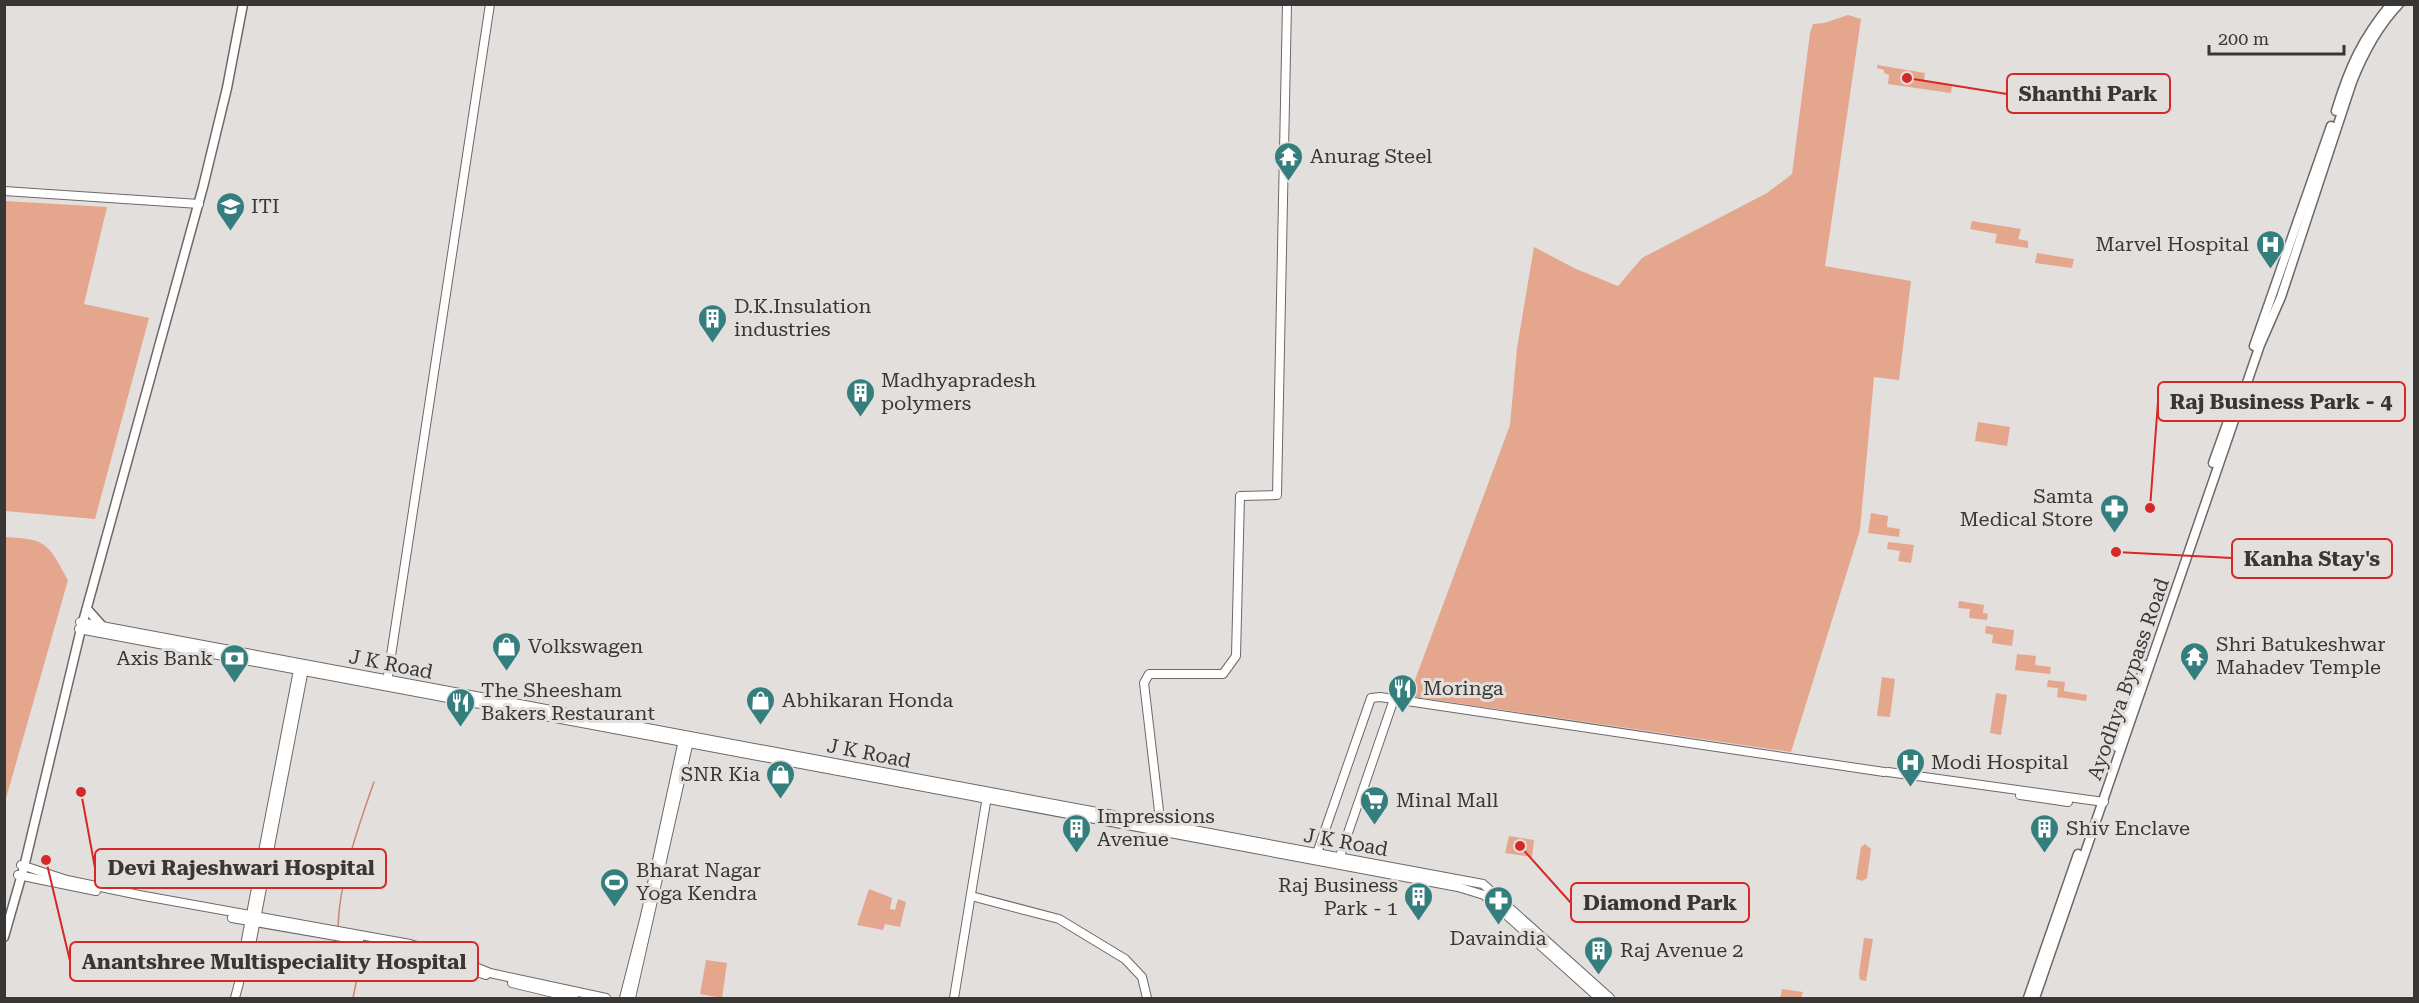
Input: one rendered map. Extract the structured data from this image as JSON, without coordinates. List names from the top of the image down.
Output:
{
  "streets": {
    "main road": ["Ayodhya Bypass Road"],
    "street": ["J K Road"]
  },
  "places": {
    "other": [
      "Shanthi Park",
      "Raj Business Park - 4",
      "Kanha Stay's",
      "Devi Rajeshwari Hospital",
      "Diamond Park",
      "Anantshree Multispeciality Hospital"
    ],
    "temple": ["Anurag Steel", "Shri Batukeshwar Mahadev Temple"],
    "school or university": ["ITI"],
    "hospital": ["Marvel Hospital", "Modi Hospital"],
    "building": [
      "D.K.Insulation industries",
      "Madhyapradesh polymers",
      "Impressions Avenue",
      "Shiv Enclave",
      "Raj Business Park - 1",
      "Raj Avenue 2"
    ],
    "pharmacy": ["Samta Medical Store", "Davaindia"],
    "shop": ["Volkswagen", "Abhikaran Honda", "SNR Kia"],
    "bank": ["Axis Bank"],
    "restaurant": ["Moringa", "The Sheesham Bakers Restaurant"],
    "supermarket": ["Minal Mall"],
    "sports": ["Bharat Nagar Yoga Kendra"]
  },
  "scale_bar": "200 m"
}
